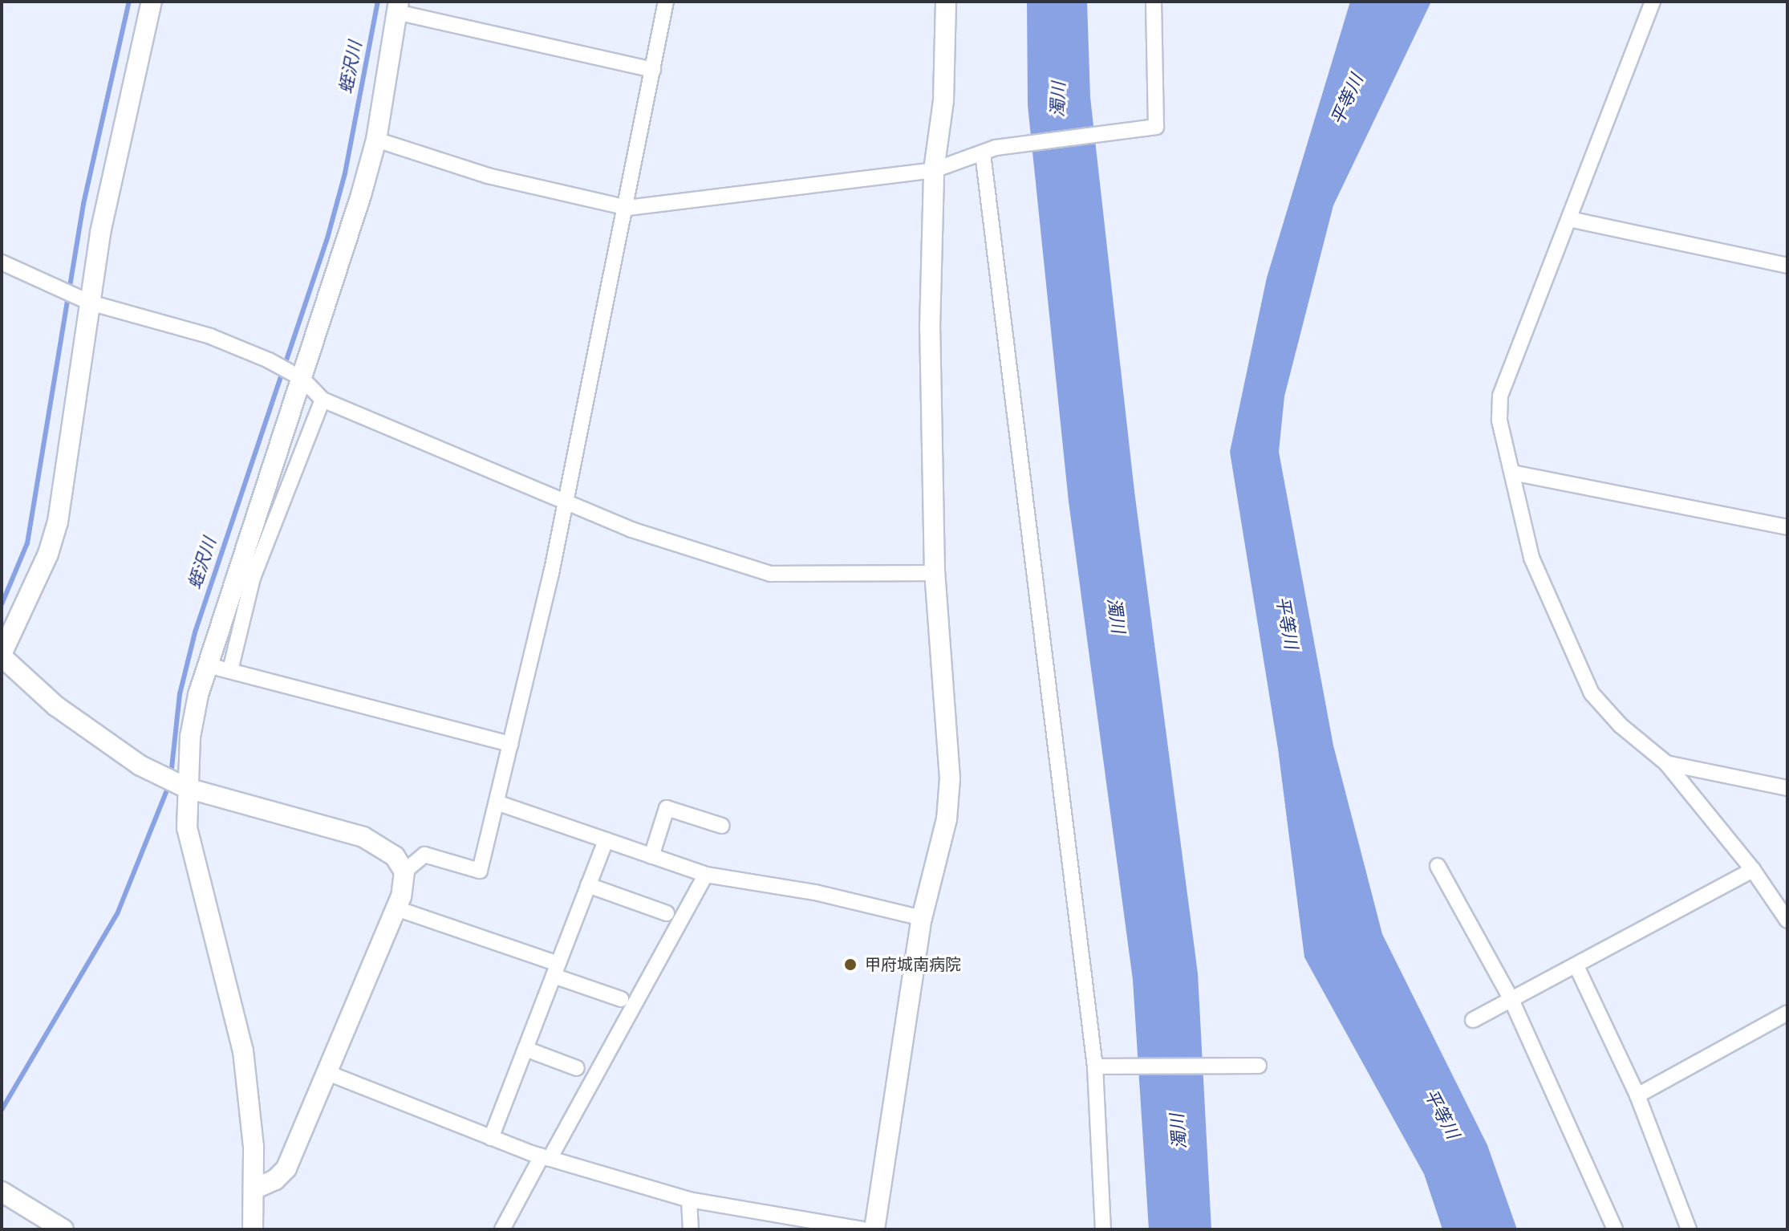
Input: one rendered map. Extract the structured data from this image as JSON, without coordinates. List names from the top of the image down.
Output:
{
  "water": ["蛭沢川", "濁川", "平等川"],
  "places": ["甲府城南病院"]
}
